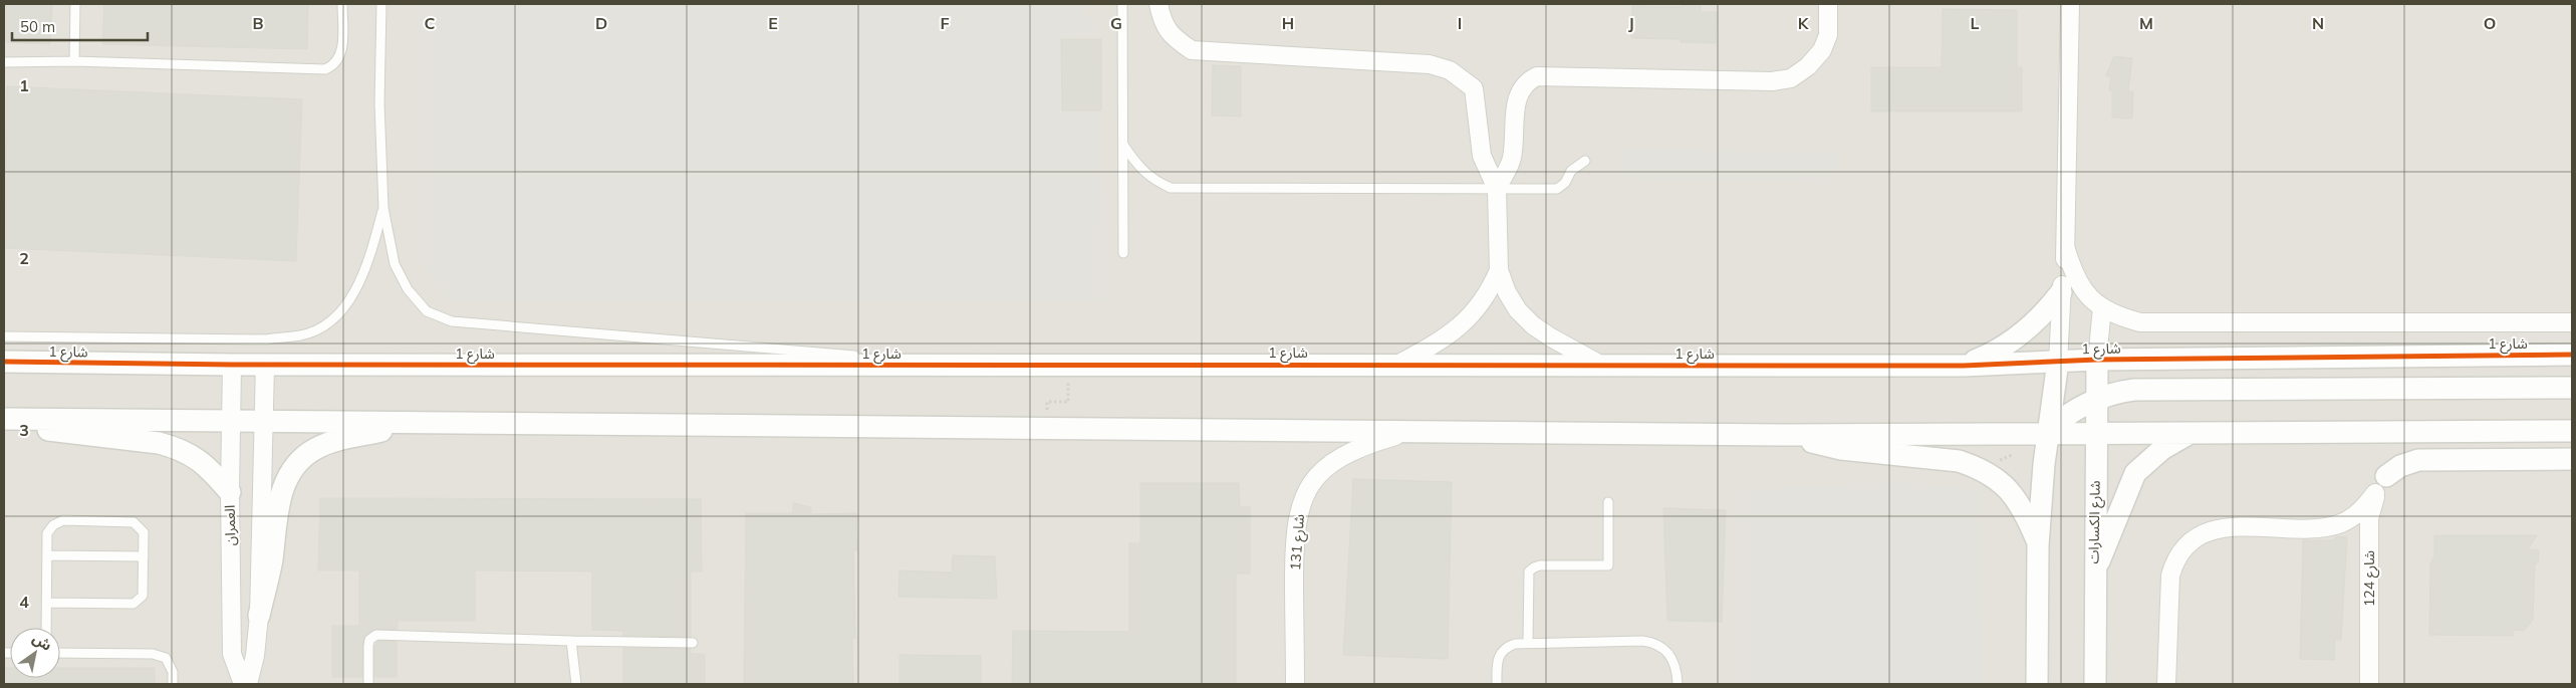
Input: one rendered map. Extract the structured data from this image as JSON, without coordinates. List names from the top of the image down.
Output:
{
  "streets": {
    "street": [
      "شارع 1",
      "شارع الكسارات",
      "العمران",
      "شارع 131",
      "شارع 124"
    ]
  },
  "crossings": [
    ["شارع 1", "شارع الكسارات"],
    ["شارع 1", "العمران"]
  ],
  "scale_bar": "50 m",
  "north": "top right",
  "grid": {
    "columns": [
      "B",
      "C",
      "D",
      "E",
      "F",
      "G",
      "H",
      "I",
      "J",
      "K",
      "L",
      "M",
      "N",
      "O"
    ],
    "rows": [
      "1",
      "2",
      "3",
      "4"
    ]
  }
}
